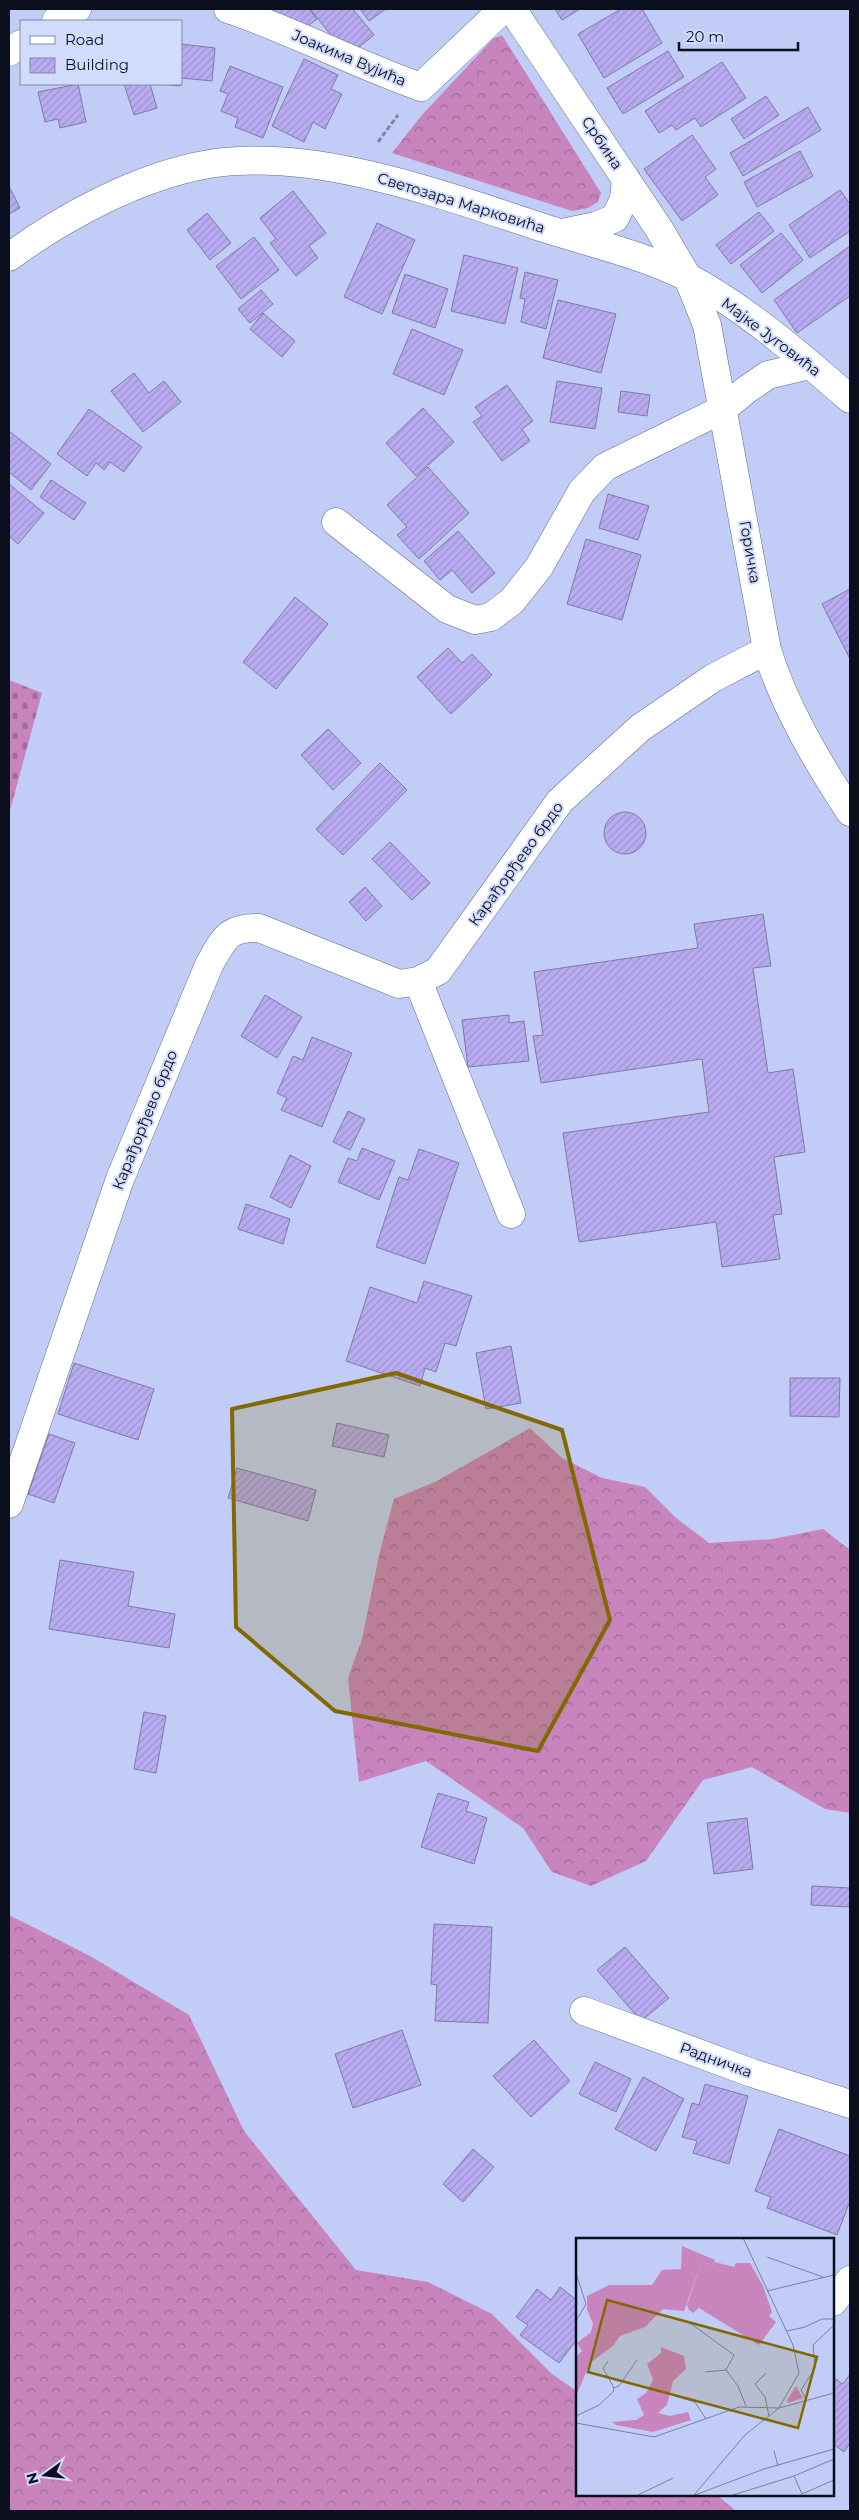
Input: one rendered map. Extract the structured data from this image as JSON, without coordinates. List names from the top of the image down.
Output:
{
  "streets": {
    "street": [
      "Јоакима Вујића",
      "Србина",
      "Светозара Марковића",
      "Мајке Југовића",
      "Горичка",
      "Карађорђево брдо",
      "Радничка"
    ]
  },
  "crossings": [
    ["Србина", "Светозара Марковића"],
    ["Србина", "Мајке Југовића"],
    ["Србина", "Горичка"],
    ["Светозара Марковића", "Мајке Југовића"],
    ["Светозара Марковића", "Горичка"],
    ["Мајке Југовића", "Горичка"],
    ["Горичка", "Карађорђево брдо"]
  ],
  "legend": ["Road", "Building"],
  "scale_bar": "20 m",
  "north": "left"
}
